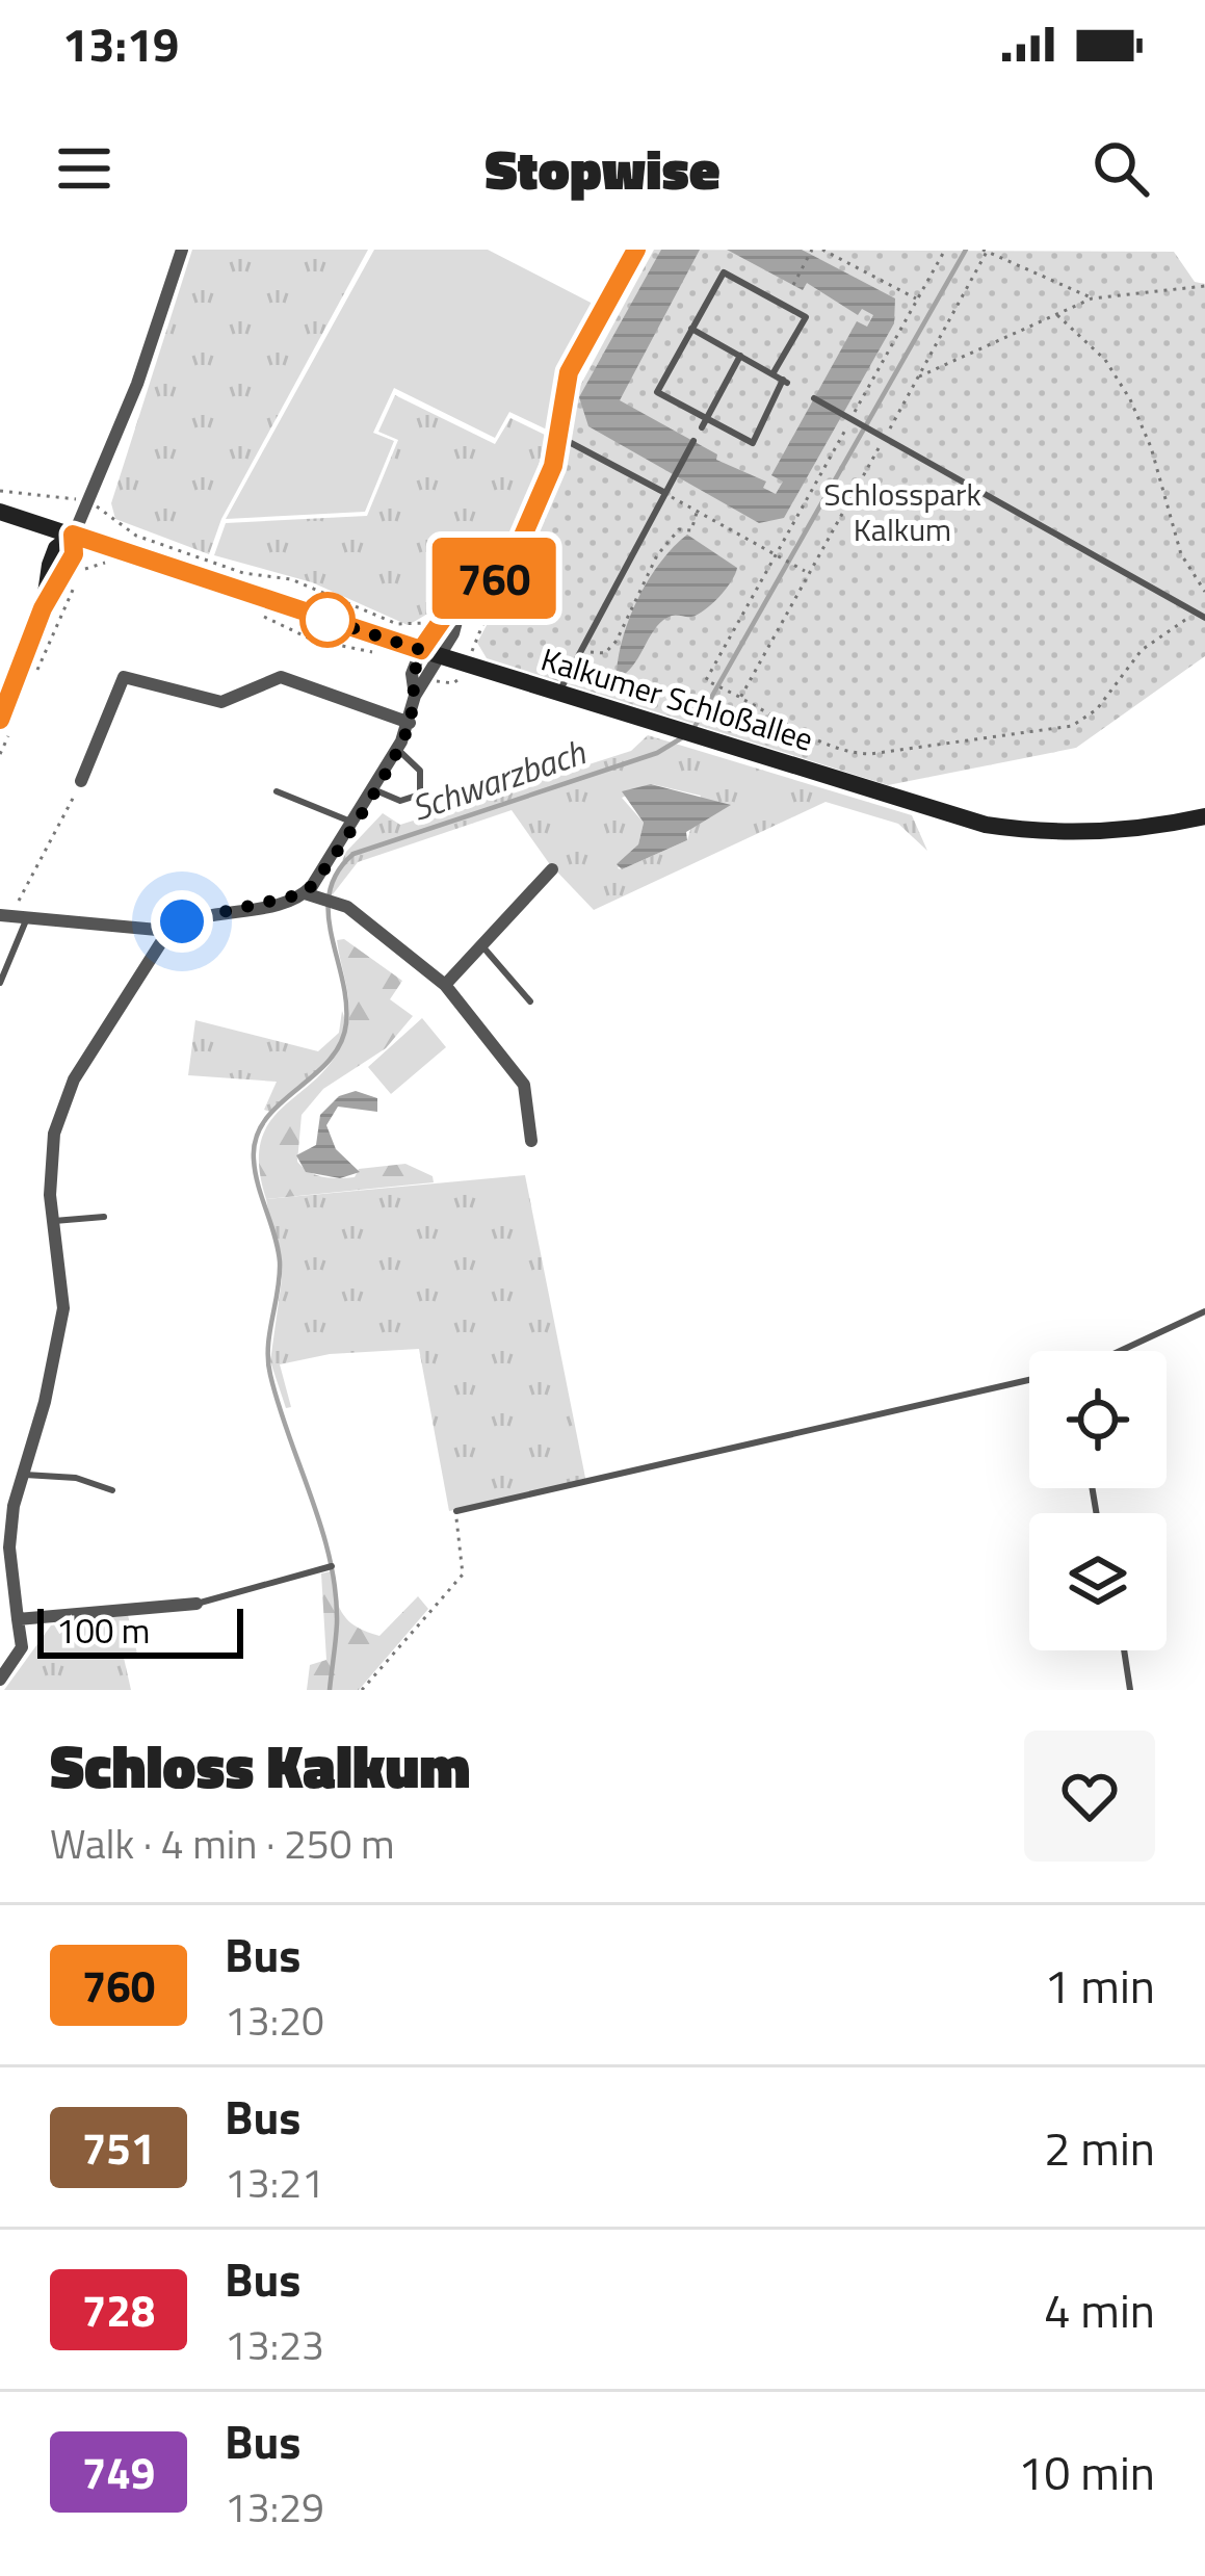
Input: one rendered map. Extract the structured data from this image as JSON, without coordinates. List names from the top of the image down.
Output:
{
  "streets": {
    "main road": ["Kalkumer Schloßallee"]
  },
  "water": ["Schwarzbach"],
  "parks": ["Schlosspark Kalkum"],
  "lines": ["bus line 760"],
  "scale_bar": "100 m",
  "page": {
    "status": "13:19",
    "header": "Stopwise",
    "on_map": "760",
    "scale": "100 m",
    "heading": ["Schloss Kalkum", "Walk · 4 min · 250 m"],
    "list": [
      {
        "mark": "760",
        "name": "Bus",
        "note": "13:20",
        "value": "1 min"
      },
      {
        "mark": "751",
        "name": "Bus",
        "note": "13:21",
        "value": "2 min"
      },
      {
        "mark": "728",
        "name": "Bus",
        "note": "13:23",
        "value": "4 min"
      },
      {
        "mark": "749",
        "name": "Bus",
        "note": "13:29",
        "value": "10 min"
      }
    ]
  }
}
